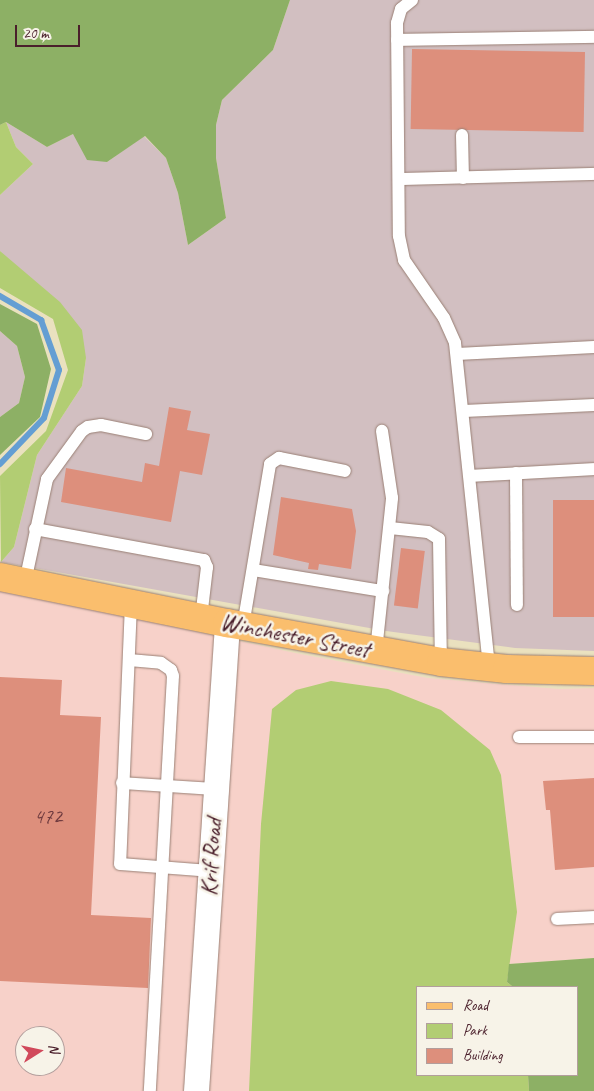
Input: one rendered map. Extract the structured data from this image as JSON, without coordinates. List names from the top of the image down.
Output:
{
  "streets": {
    "main road": ["Winchester Street"],
    "street": ["Krif Road"]
  },
  "crossings": [
    ["Winchester Street", "Krif Road"]
  ],
  "house_numbers": ["472"],
  "legend": ["Road", "Park", "Building"],
  "scale_bar": "20 m",
  "north": "right"
}
